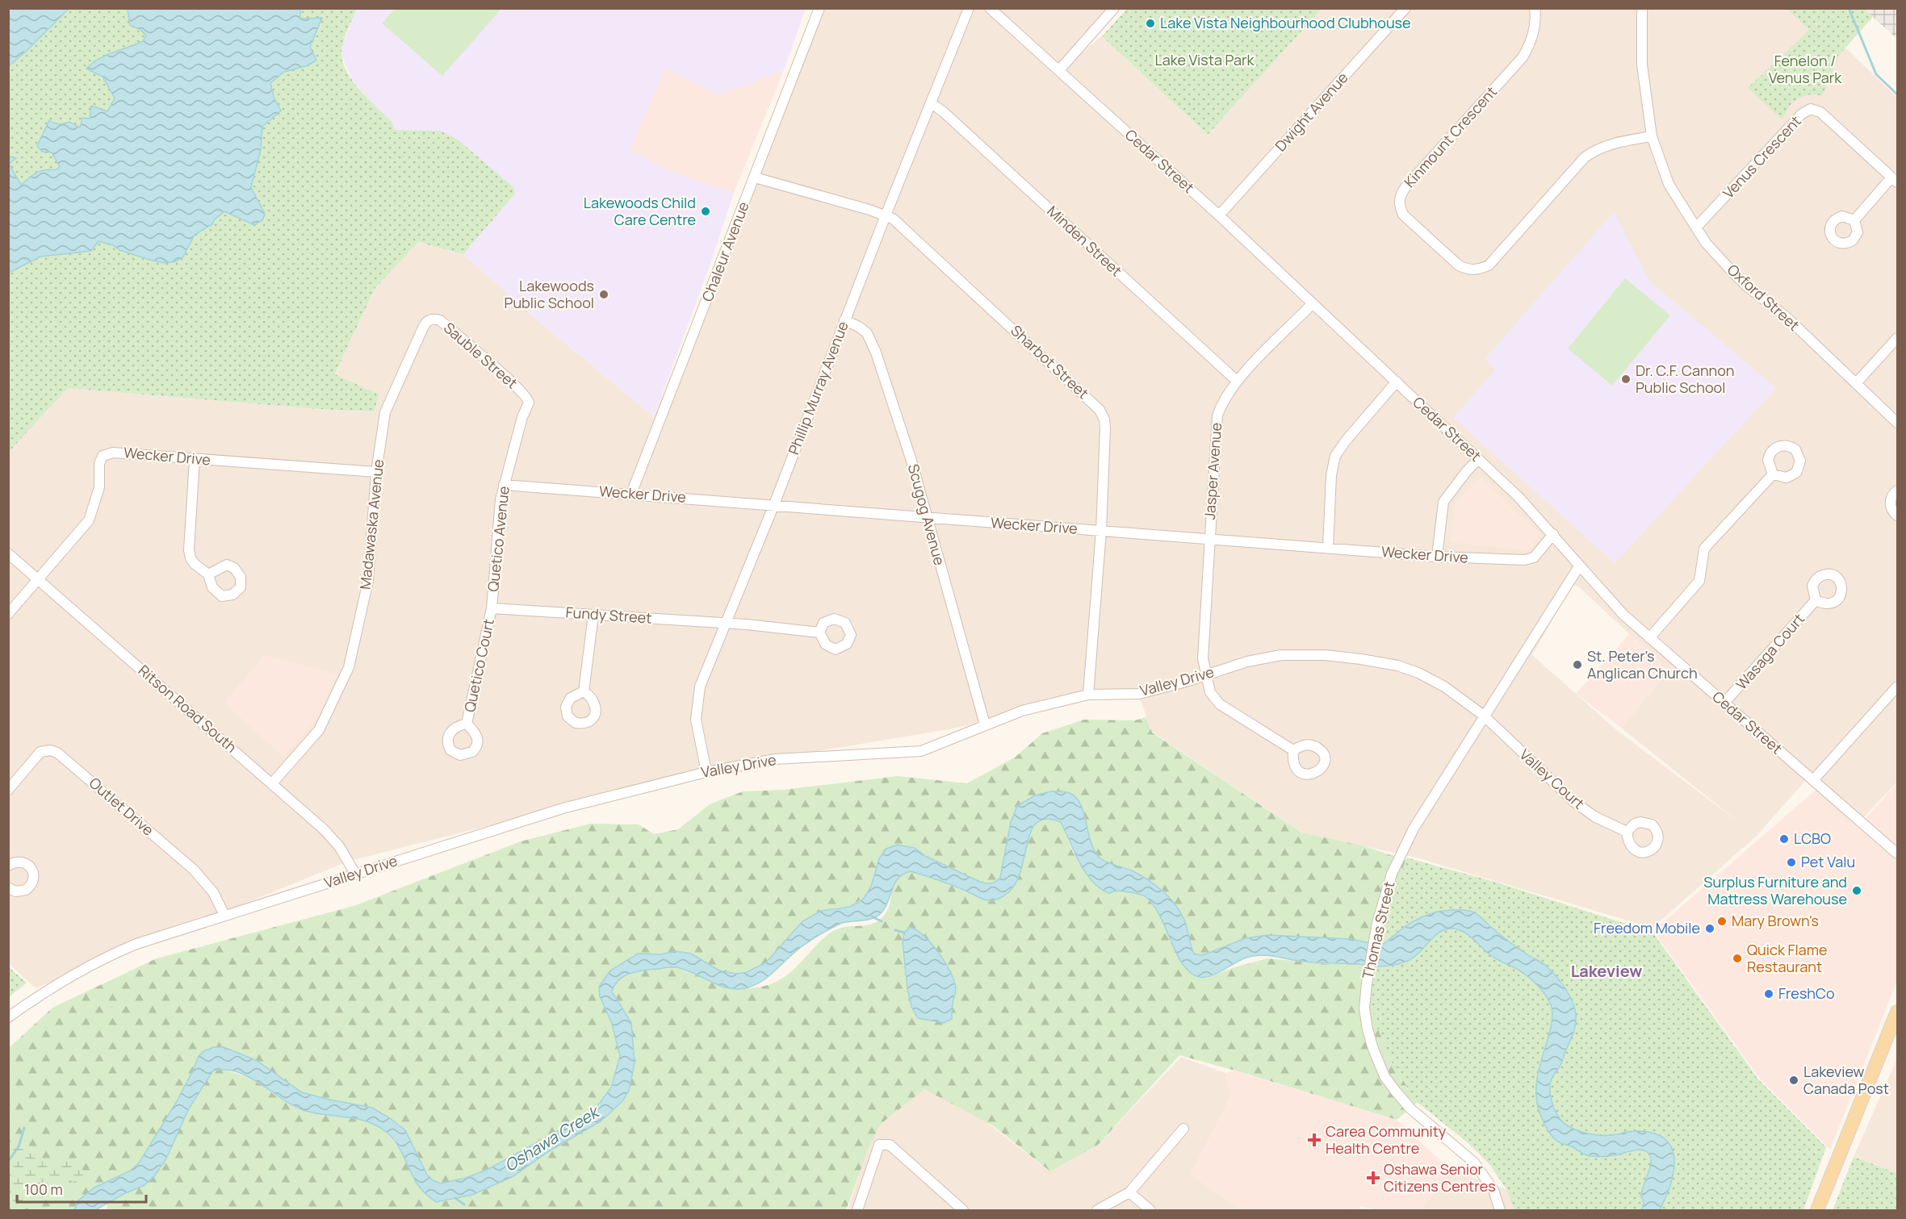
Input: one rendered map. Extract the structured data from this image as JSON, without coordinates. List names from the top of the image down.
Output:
{
  "streets": {
    "street": [
      "Dwight Avenue",
      "Kinmount Crescent",
      "Venus Crescent",
      "Cedar Street",
      "Minden Street",
      "Chaleur Avenue",
      "Oxford Street",
      "Sauble Street",
      "Sharbot Street",
      "Phillip Murray Avenue",
      "Wecker Drive",
      "Jasper Avenue",
      "Scugog Avenue",
      "Madawaska Avenue",
      "Quetico Avenue",
      "Fundy Street",
      "Wasaga Court",
      "Quetico Court",
      "Valley Drive",
      "Ritson Road South",
      "Valley Court",
      "Outlet Drive",
      "Thomas Street"
    ]
  },
  "crossings": [
    ["Dwight Avenue", "Cedar Street"],
    ["Kinmount Crescent", "Oxford Street"],
    ["Venus Crescent", "Oxford Street"],
    ["Cedar Street", "Wecker Drive"],
    ["Cedar Street", "Jasper Avenue"],
    ["Cedar Street", "Wasaga Court"],
    ["Cedar Street", "Thomas Street"],
    ["Minden Street", "Phillip Murray Avenue"],
    ["Minden Street", "Jasper Avenue"],
    ["Chaleur Avenue", "Sharbot Street"],
    ["Chaleur Avenue", "Wecker Drive"],
    ["Sauble Street", "Madawaska Avenue"],
    ["Sauble Street", "Quetico Avenue"],
    ["Sharbot Street", "Phillip Murray Avenue"],
    ["Sharbot Street", "Wecker Drive"],
    ["Sharbot Street", "Valley Drive"],
    ["Phillip Murray Avenue", "Wecker Drive"],
    ["Phillip Murray Avenue", "Scugog Avenue"],
    ["Phillip Murray Avenue", "Fundy Street"],
    ["Phillip Murray Avenue", "Valley Drive"],
    ["Wecker Drive", "Jasper Avenue"],
    ["Wecker Drive", "Scugog Avenue"],
    ["Wecker Drive", "Madawaska Avenue"],
    ["Wecker Drive", "Quetico Avenue"],
    ["Wecker Drive", "Ritson Road South"],
    ["Jasper Avenue", "Valley Drive"],
    ["Scugog Avenue", "Valley Drive"],
    ["Madawaska Avenue", "Ritson Road South"],
    ["Quetico Avenue", "Fundy Street"],
    ["Quetico Avenue", "Quetico Court"],
    ["Fundy Street", "Quetico Court"],
    ["Valley Drive", "Ritson Road South"],
    ["Valley Drive", "Valley Court"],
    ["Valley Drive", "Outlet Drive"],
    ["Valley Drive", "Thomas Street"],
    ["Valley Court", "Thomas Street"]
  ],
  "districts": ["Lakeview"],
  "water": ["Oshawa Creek"],
  "parks": ["Lake Vista Park", "Fenelon / Venus Park"],
  "places": {
    "other": [
      "Lake Vista Neighbourhood Clubhouse",
      "Lakewoods Child Care Centre",
      "Lakewoods Public School",
      "Dr. C.F. Cannon Public School",
      "St. Peter's Anglican Church",
      "LCBO",
      "Pet Valu",
      "Surplus Furniture and Mattress Warehouse",
      "Mary Brown's",
      "Freedom Mobile",
      "Quick Flame Restaurant",
      "FreshCo",
      "Lakeview Canada Post"
    ],
    "health": ["Carea Community Health Centre", "Oshawa Senior Citizens Centres"]
  },
  "scale_bar": "100 m"
}
